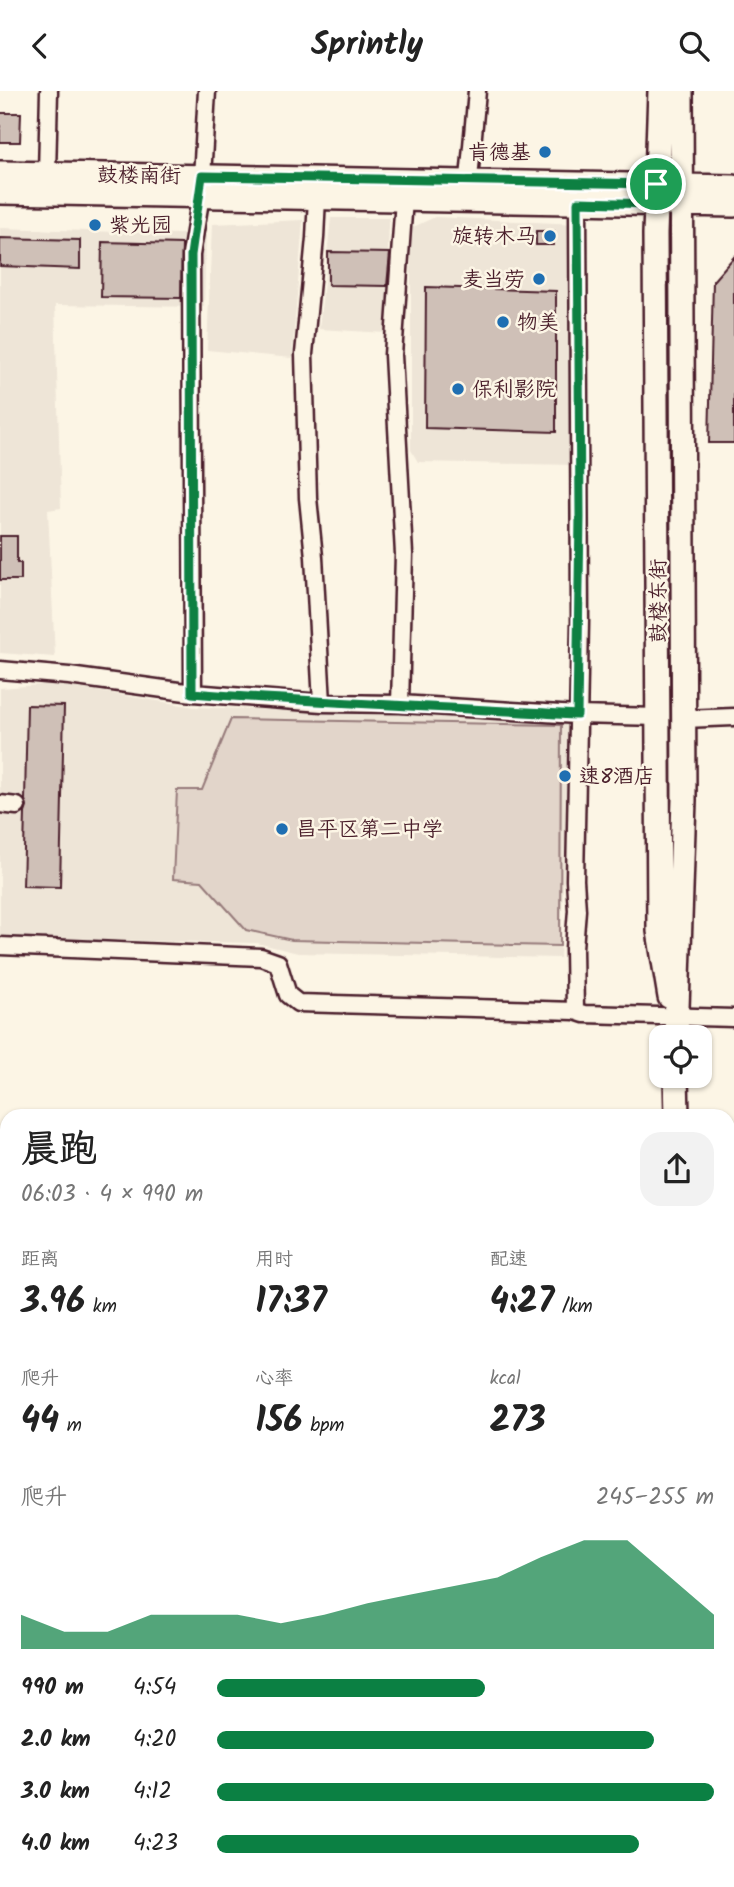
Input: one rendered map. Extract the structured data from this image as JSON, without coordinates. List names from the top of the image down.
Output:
{
  "streets": {
    "street": ["鼓楼南街", "鼓楼东街"]
  },
  "crossings": [
    ["鼓楼南街", "鼓楼东街"]
  ],
  "places": [
    "肯德基",
    "紫光园",
    "旋转木马",
    "麦当劳",
    "物美",
    "保利影院",
    "速8酒店",
    "昌平区第二中学"
  ],
  "page": {
    "header": "Sprintly",
    "heading": ["晨跑", "06:03 · 4 × 990 m"],
    "stats": [
      ["距离", "3.96 km"],
      ["用时", "17:37"],
      ["配速", "4:27 /km"],
      ["爬升", "44 m"],
      ["心率", "156 bpm"],
      ["kcal", "273"]
    ],
    "chart": ["爬升", "245–255 m"],
    "list": [
      {
        "name": "990 m",
        "note": "4:54"
      },
      {
        "name": "2.0 km",
        "note": "4:20"
      },
      {
        "name": "3.0 km",
        "note": "4:12"
      },
      {
        "name": "4.0 km",
        "note": "4:23"
      }
    ]
  }
}
